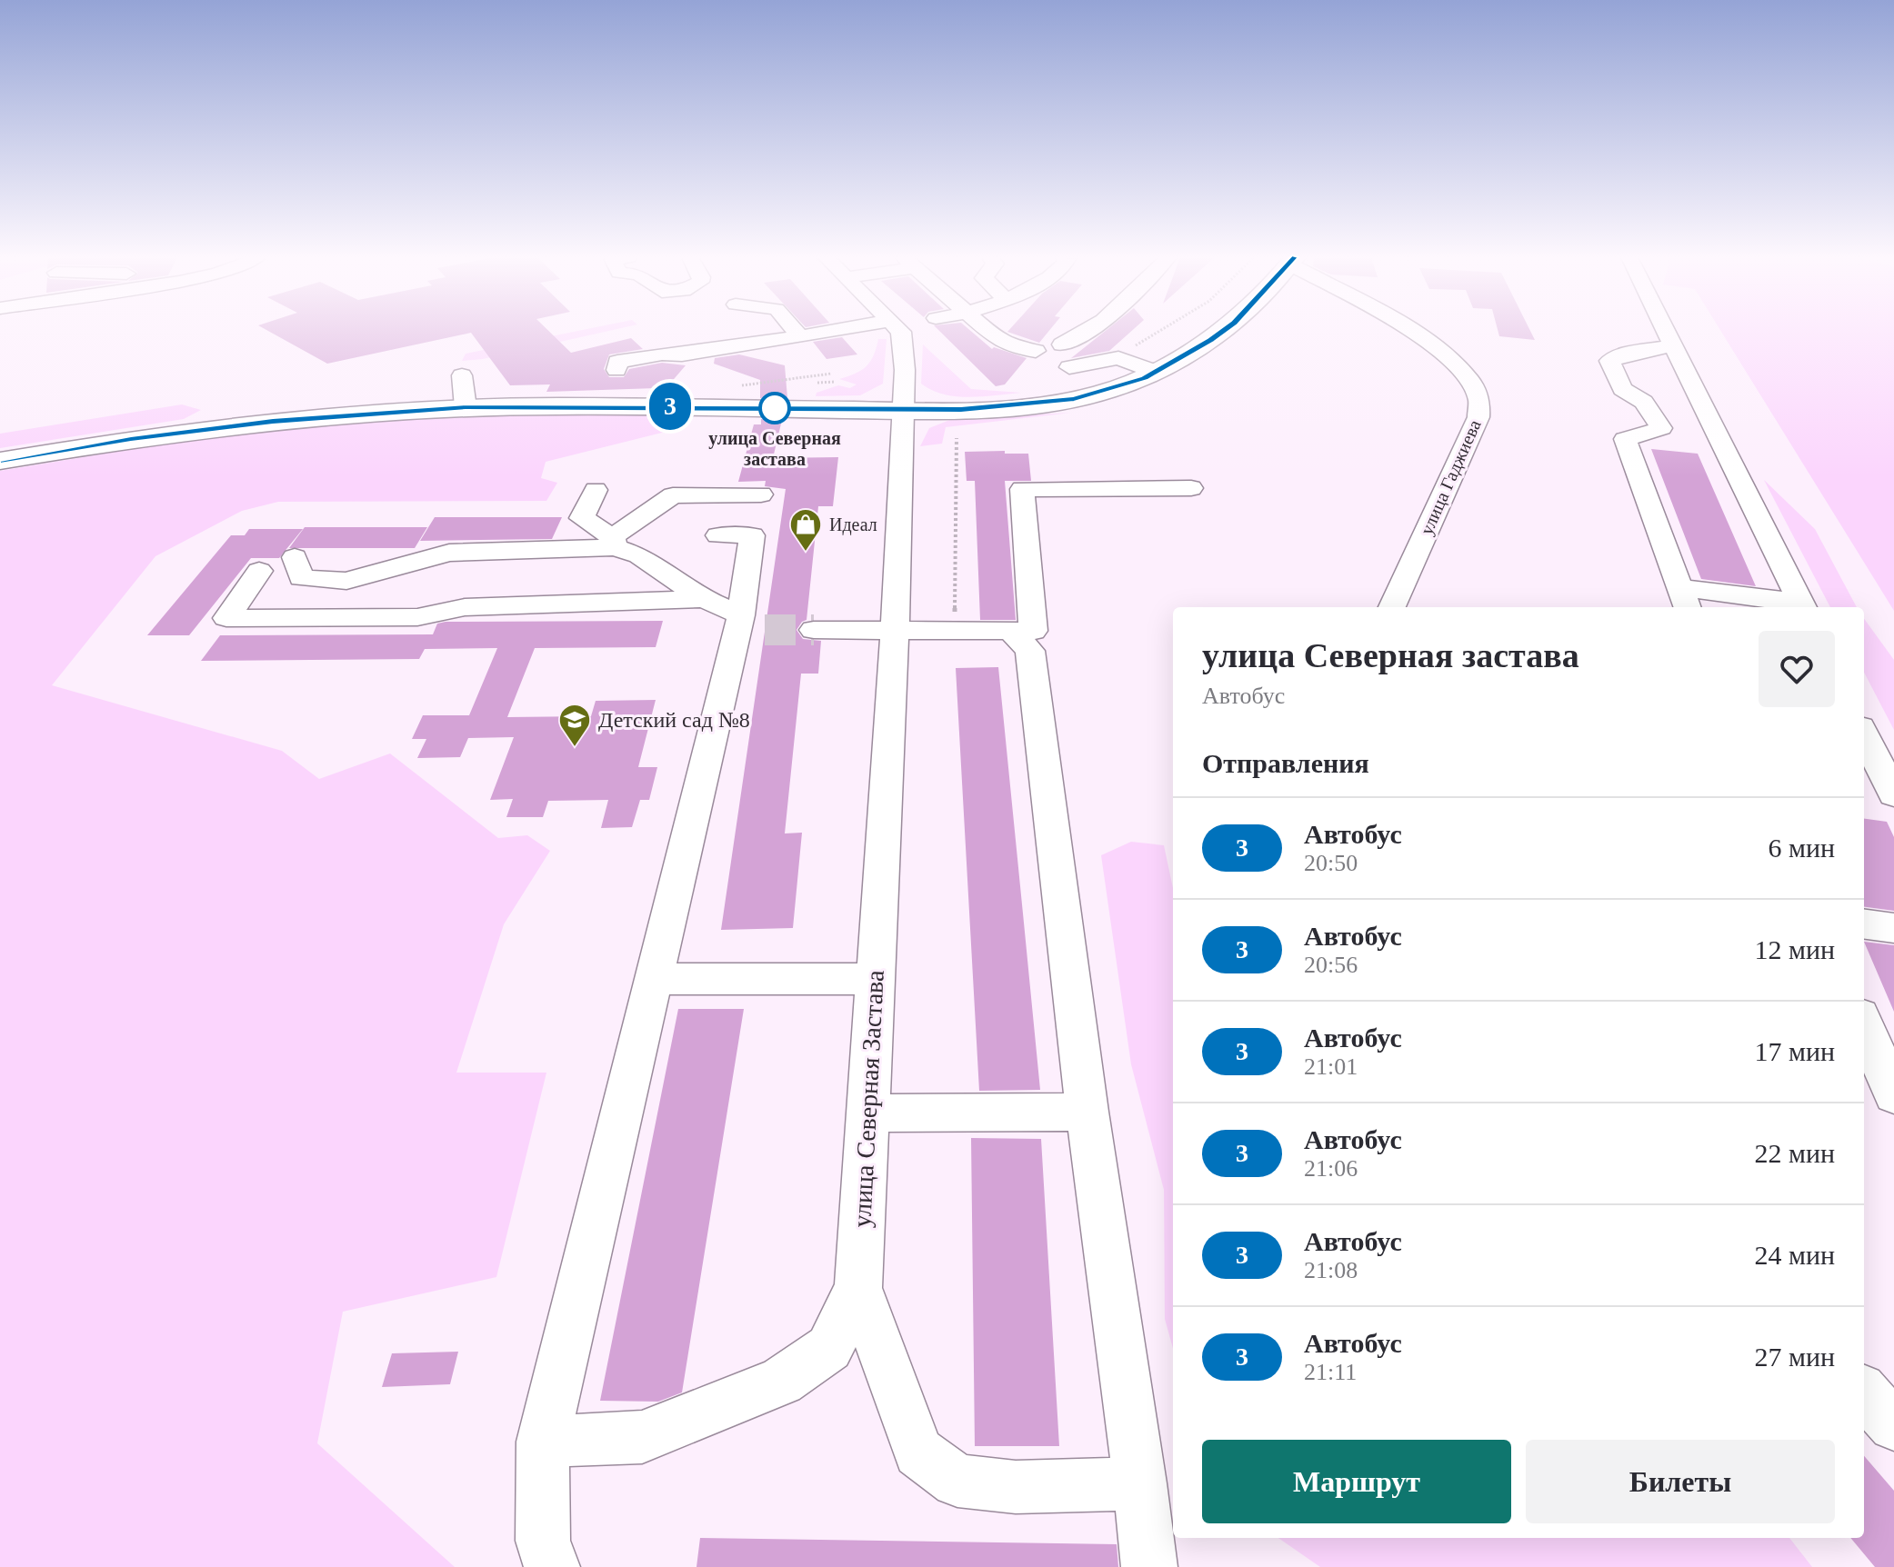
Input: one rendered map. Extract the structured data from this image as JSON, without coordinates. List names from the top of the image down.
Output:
{
  "streets": {
    "street": ["улица Гаджиева", "улица Северная Застава"]
  },
  "places": {
    "other": ["улица Северная застава"],
    "shop": ["Идеал"],
    "school or university": ["Детский сад №8"]
  },
  "lines": ["bus line 3"],
  "page": {
    "on_map": "3",
    "heading": [
      ["улица Северная застава", "Автобус"],
      "Отправления"
    ],
    "list": [
      {
        "mark": "3",
        "name": "Автобус",
        "note": "20:50",
        "value": "6 мин"
      },
      {
        "mark": "3",
        "name": "Автобус",
        "note": "20:56",
        "value": "12 мин"
      },
      {
        "mark": "3",
        "name": "Автобус",
        "note": "21:01",
        "value": "17 мин"
      },
      {
        "mark": "3",
        "name": "Автобус",
        "note": "21:06",
        "value": "22 мин"
      },
      {
        "mark": "3",
        "name": "Автобус",
        "note": "21:08",
        "value": "24 мин"
      },
      {
        "mark": "3",
        "name": "Автобус",
        "note": "21:11",
        "value": "27 мин"
      }
    ],
    "buttons": ["Маршрут", "Билеты"]
  }
}
